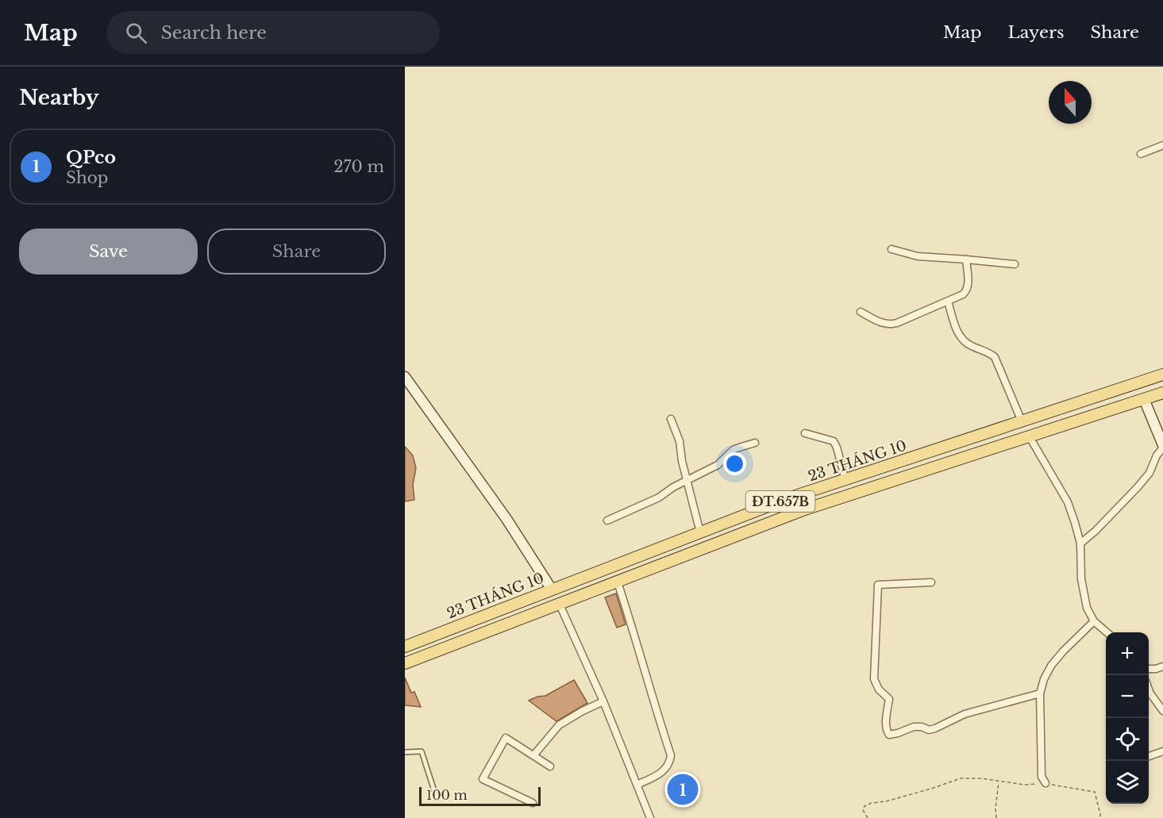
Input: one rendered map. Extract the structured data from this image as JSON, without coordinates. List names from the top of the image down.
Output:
{
  "streets": {
    "main road": ["23 THÁNG 10", "ĐT.657B"]
  },
  "scale_bar": "100 m",
  "north": "top",
  "page": {
    "header": "Map",
    "search": "Search here",
    "nav": ["Map", "Layers", "Share"],
    "heading": "Nearby",
    "list": [
      {
        "mark": "1",
        "name": "QPco",
        "note": "Shop",
        "value": "270 m"
      }
    ],
    "buttons": ["Save", "Share"],
    "map_buttons": ["+", "−"],
    "pins": "1",
    "scale": "100 m"
  }
}
